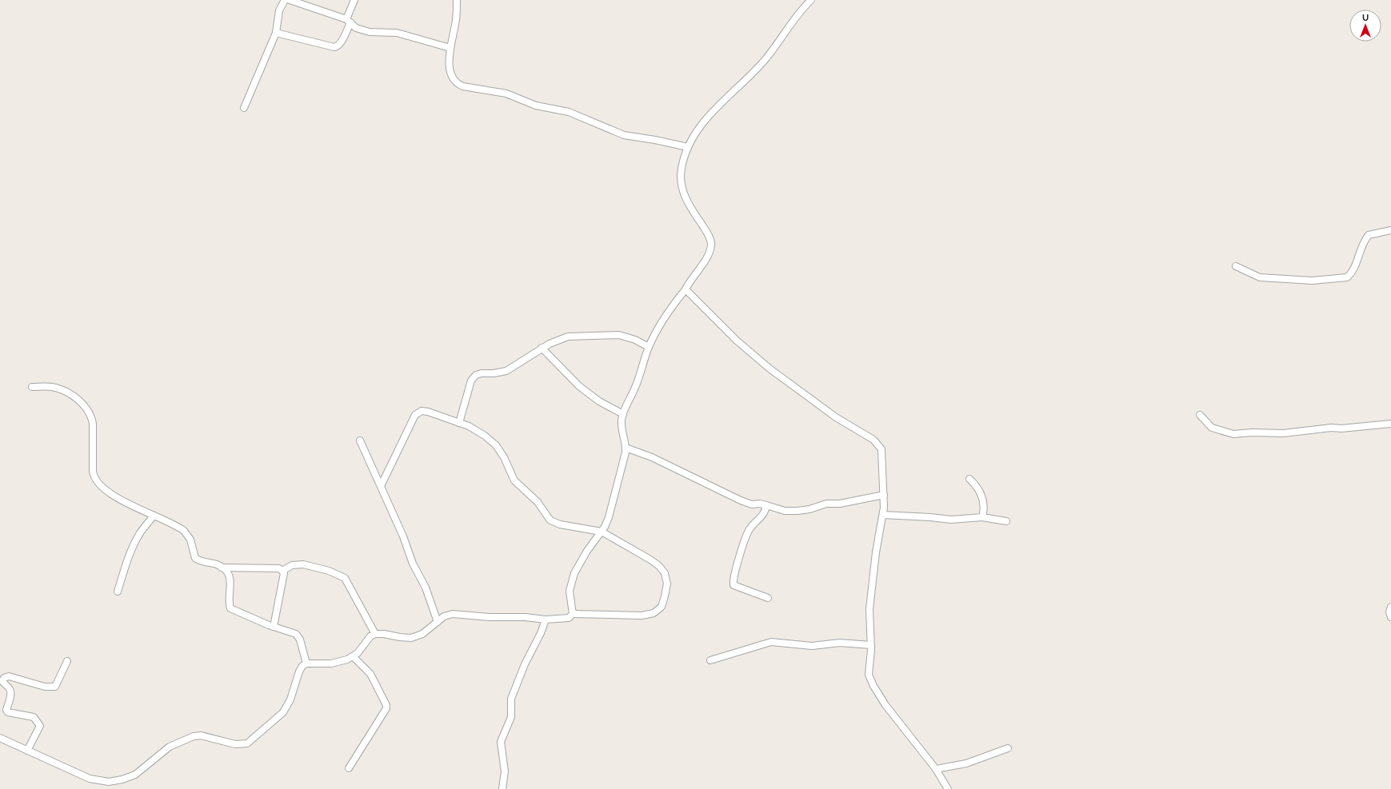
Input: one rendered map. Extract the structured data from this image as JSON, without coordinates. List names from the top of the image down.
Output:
{
  "north": "top"
}
